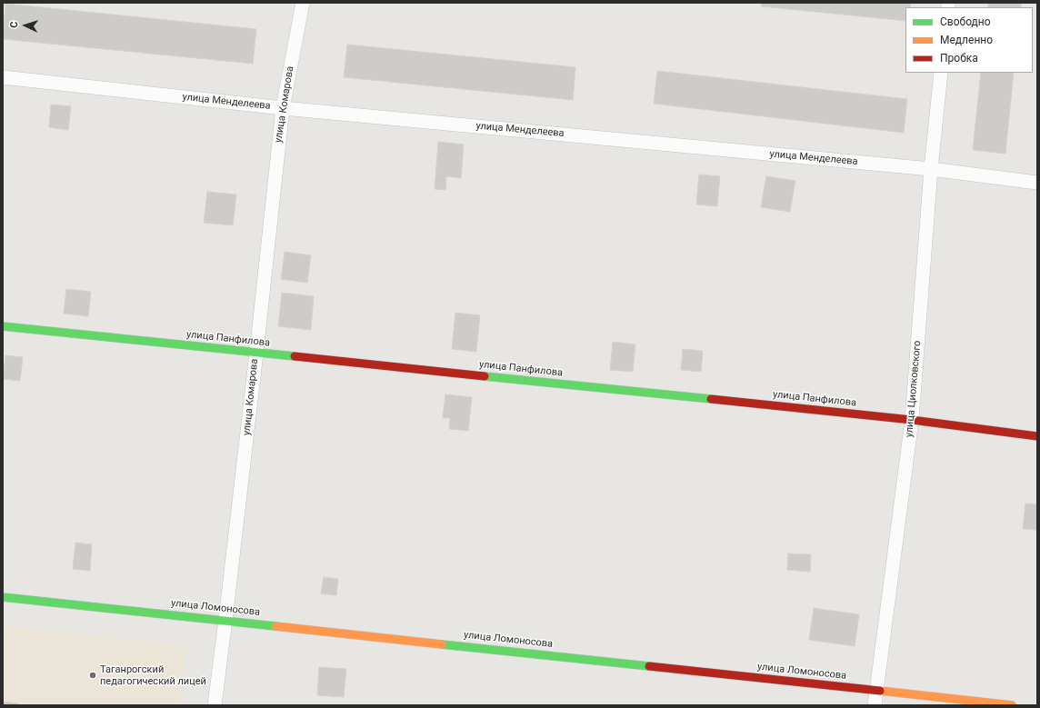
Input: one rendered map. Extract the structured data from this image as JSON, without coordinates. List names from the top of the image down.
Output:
{
  "streets": {
    "street": [
      "улица Менделеева",
      "улица Комарова",
      "улица Панфилова",
      "улица Циолковского",
      "улица Ломоносова"
    ]
  },
  "crossings": [
    ["улица Менделеева", "улица Комарова"],
    ["улица Менделеева", "улица Циолковского"],
    ["улица Комарова", "улица Панфилова"],
    ["улица Комарова", "улица Ломоносова"],
    ["улица Панфилова", "улица Циолковского"],
    ["улица Циолковского", "улица Ломоносова"]
  ],
  "places": ["Таганрогский педагогический лицей"],
  "legend": ["Свободно", "Медленно", "Пробка"],
  "north": "left"
}
